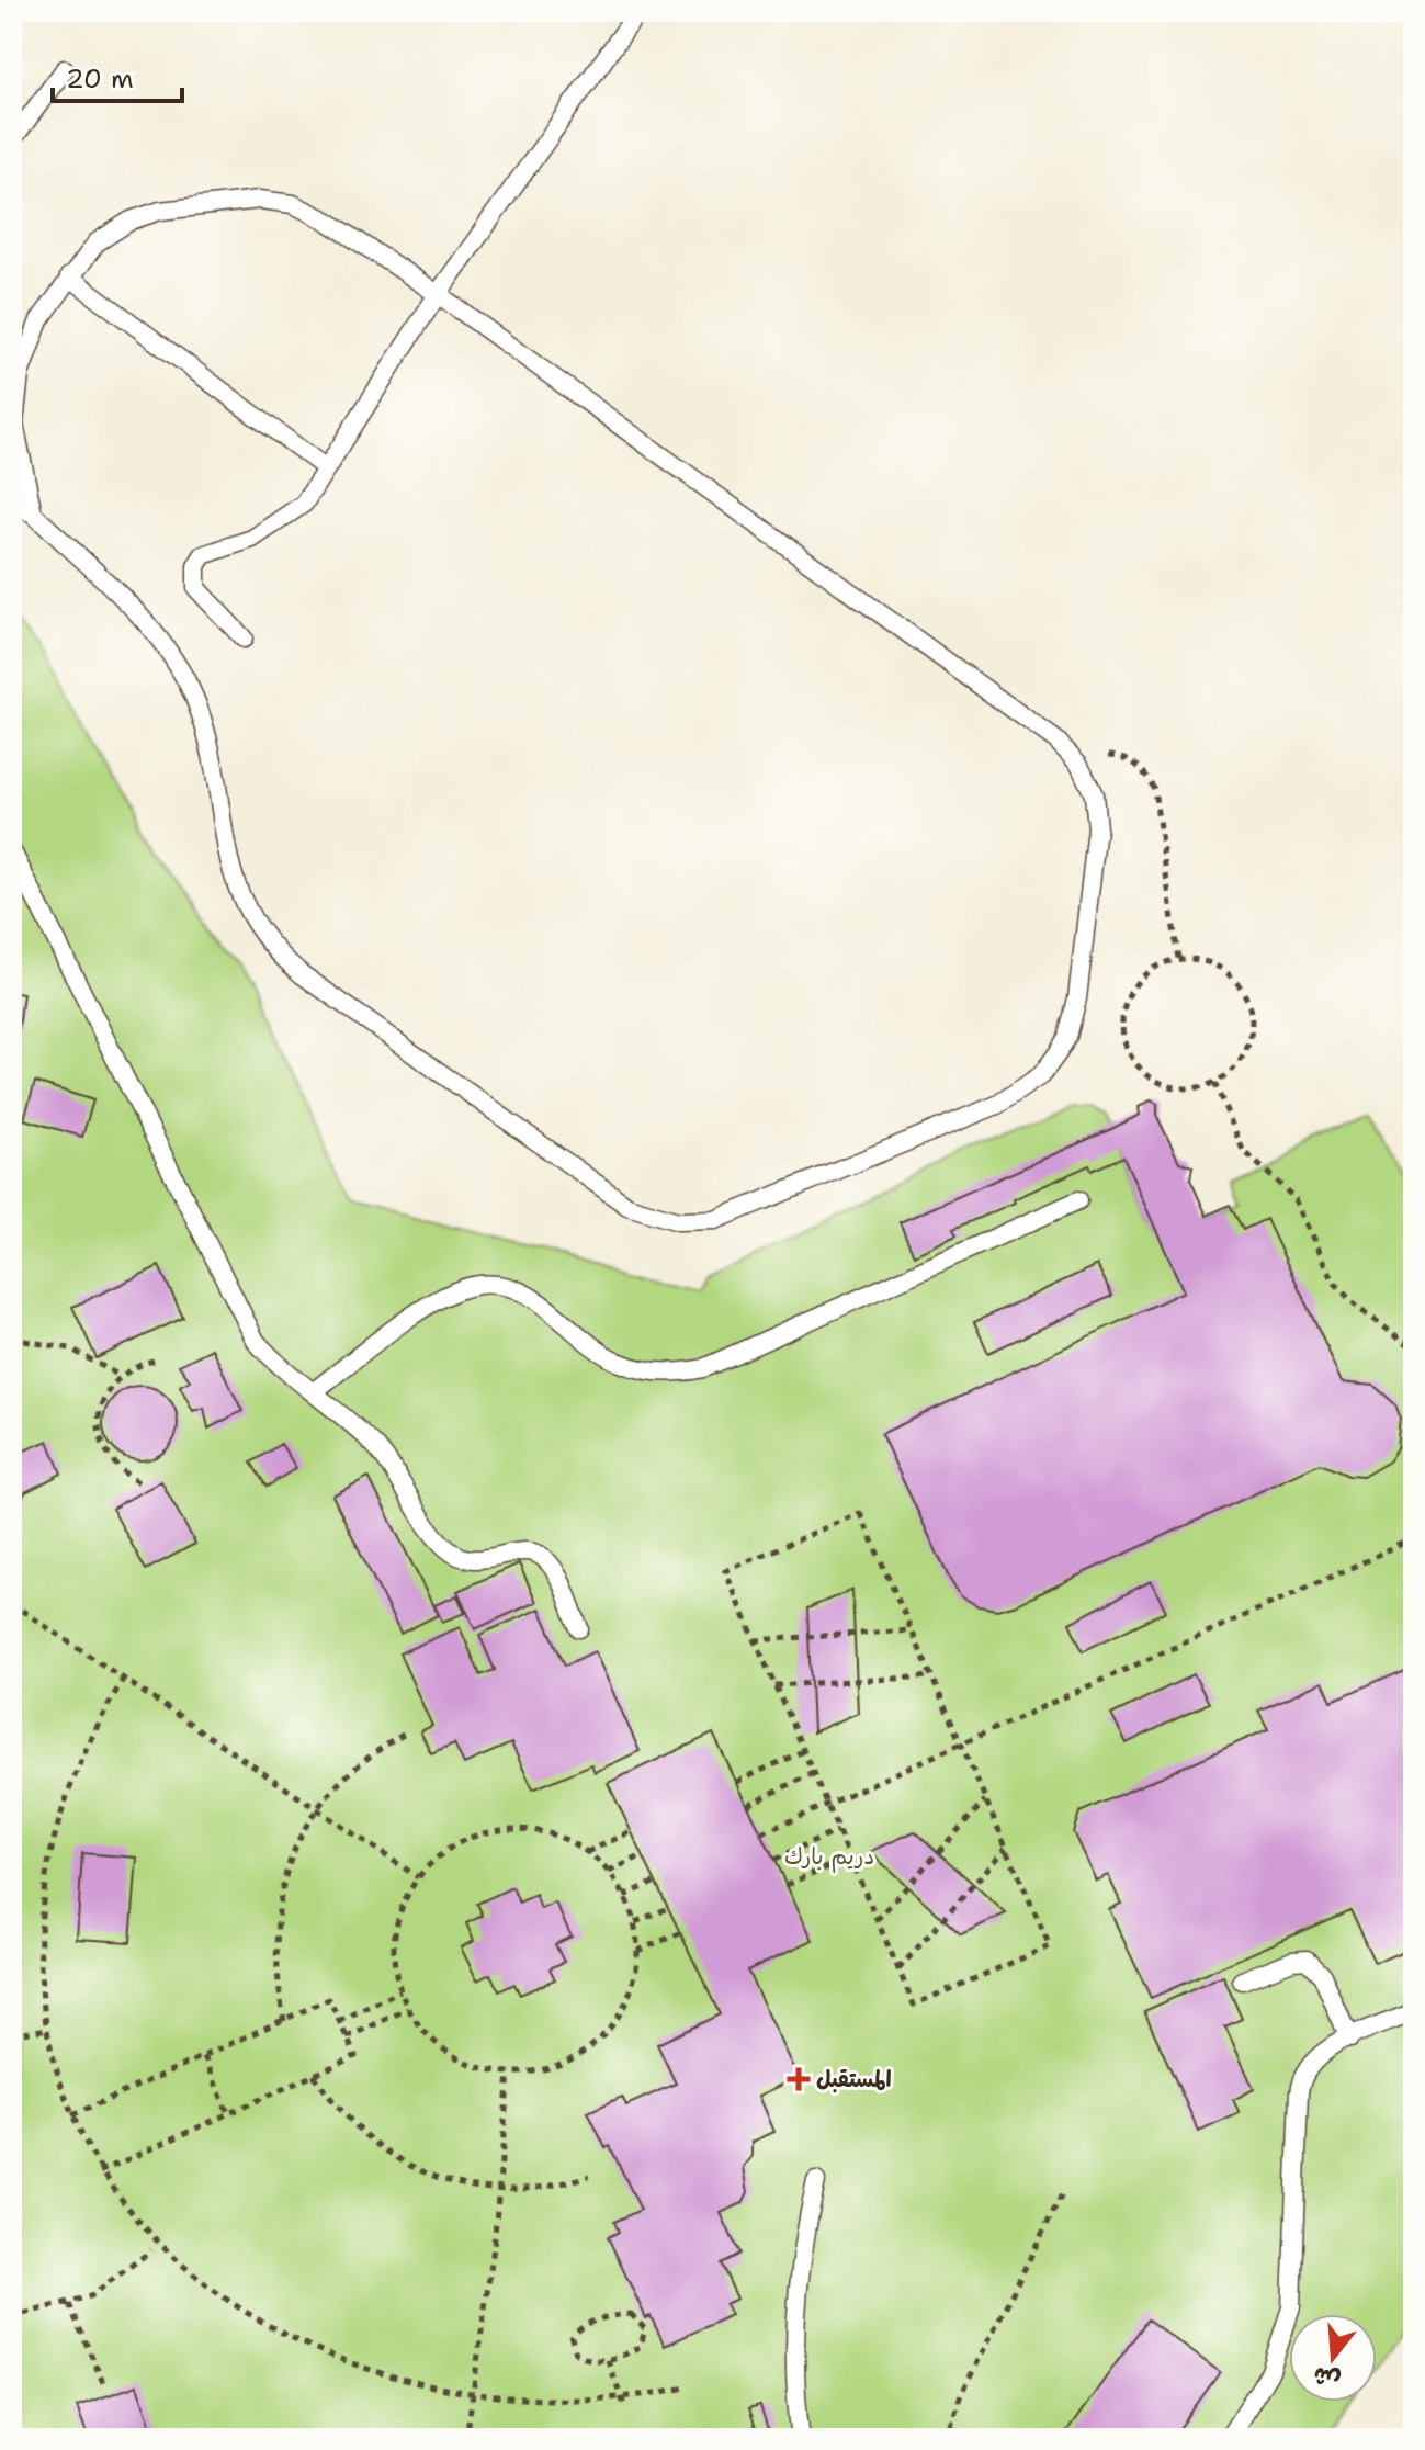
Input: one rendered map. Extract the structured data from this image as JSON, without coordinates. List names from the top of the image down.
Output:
{
  "parks": ["دريم بارك"],
  "places": {
    "health": ["المستقبل"]
  },
  "scale_bar": "20 m",
  "north": "bottom"
}
